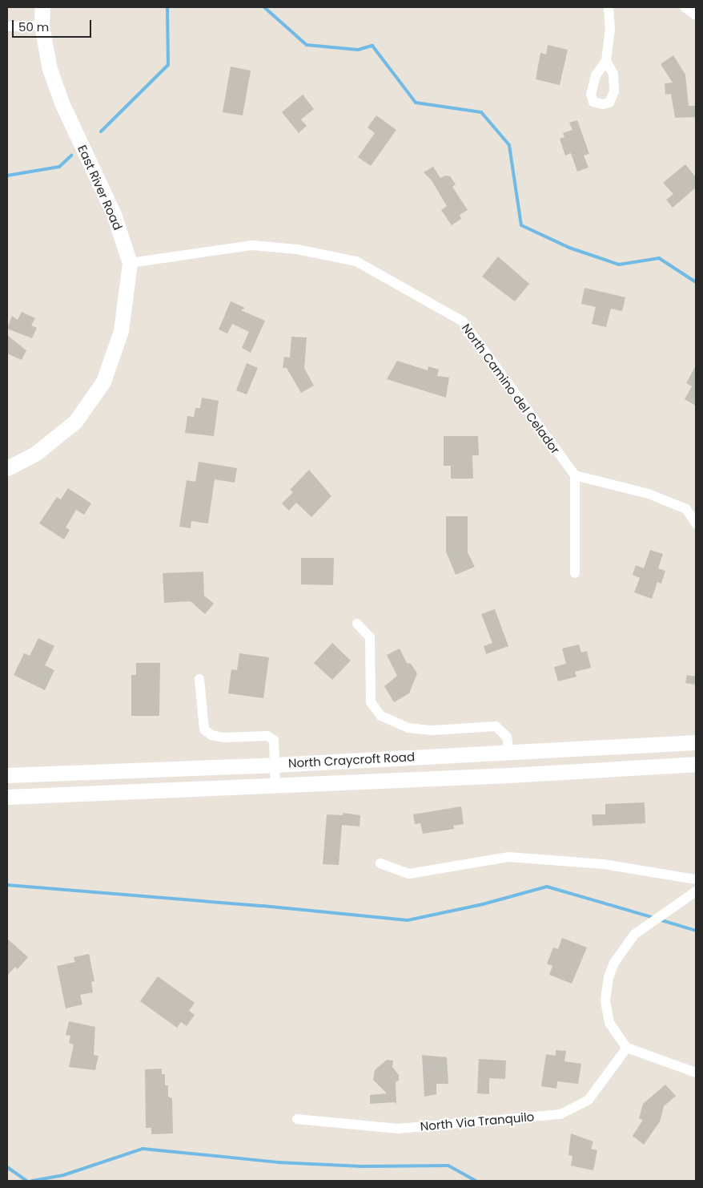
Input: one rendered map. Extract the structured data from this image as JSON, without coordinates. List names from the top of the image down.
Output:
{
  "streets": {
    "main road": ["East River Road", "North Craycroft Road"],
    "street": ["North Camino del Celador", "North Via Tranquilo"]
  },
  "crossings": [
    ["East River Road", "North Camino del Celador"]
  ],
  "scale_bar": "50 m"
}
